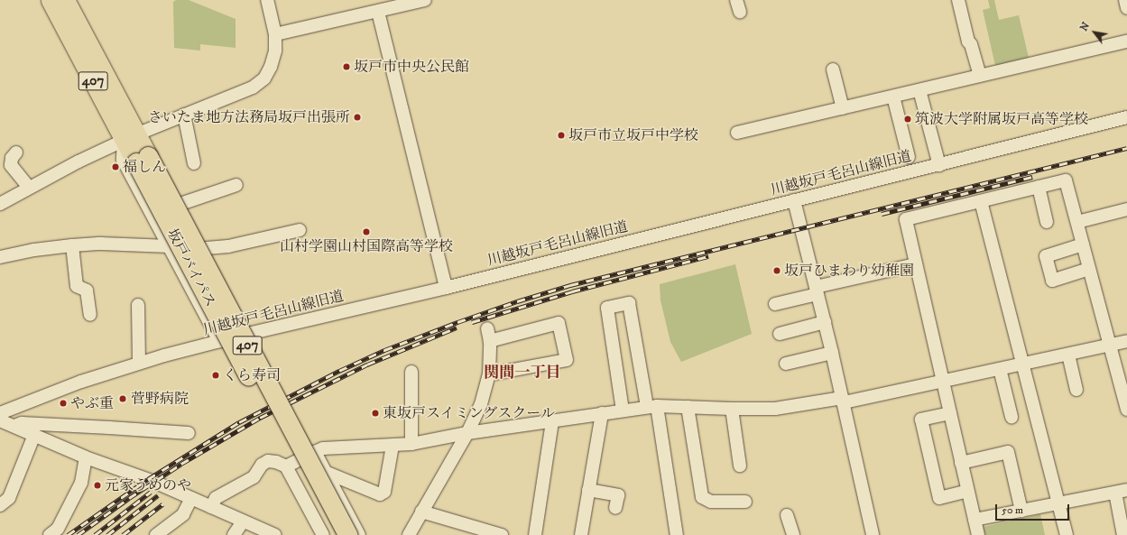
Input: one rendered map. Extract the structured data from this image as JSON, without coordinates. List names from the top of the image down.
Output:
{
  "streets": {
    "highway": ["407", "坂戸バイパス"],
    "street": ["川越坂戸毛呂山線旧道"]
  },
  "districts": ["関間一丁目"],
  "places": [
    "坂戸市中央公民館",
    "さいたま地方法務局坂戸出張所",
    "筑波大学附属坂戸高等学校",
    "坂戸市立坂戸中学校",
    "福しん",
    "山村学園山村国際高等学校",
    "坂戸ひまわり幼稚園",
    "くら寿司",
    "菅野病院",
    "やぶ重",
    "東坂戸スイミングスクール",
    "元家うめのや"
  ],
  "scale_bar": "50 m",
  "north": "top left"
}
